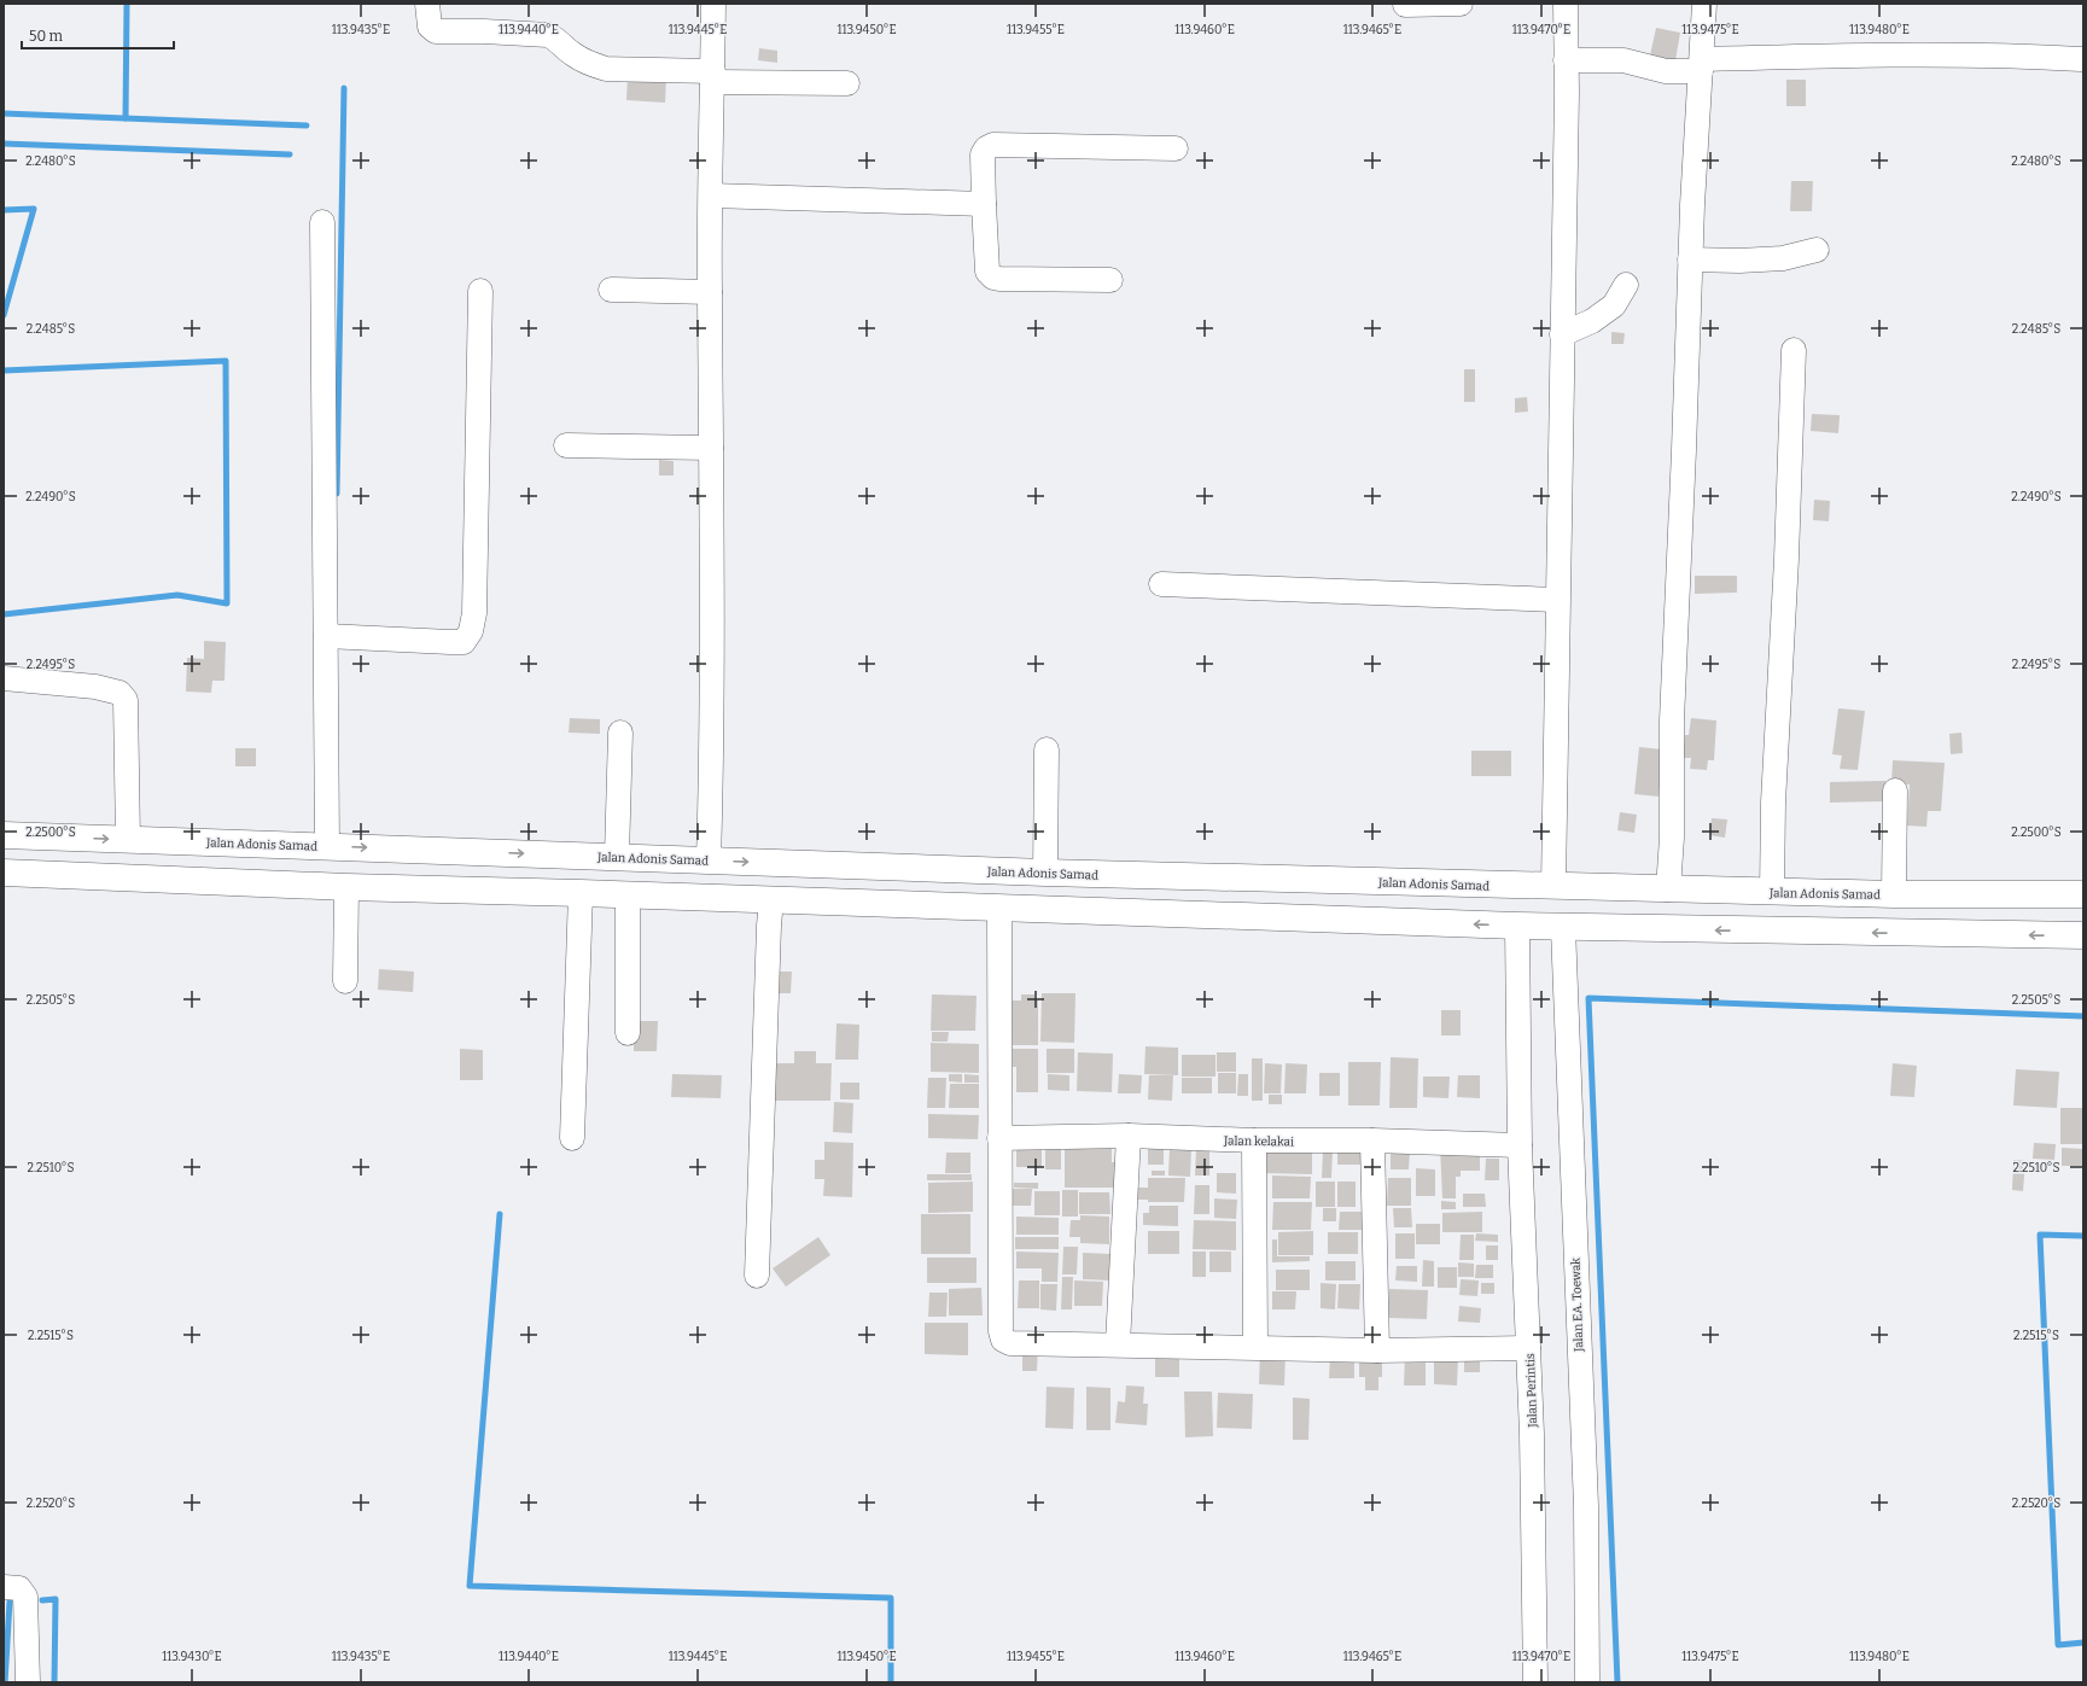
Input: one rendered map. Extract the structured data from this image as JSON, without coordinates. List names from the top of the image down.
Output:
{
  "streets": {
    "highway": ["Jalan Adonis Samad"],
    "street": ["Jalan kelakai", "Jalan EA. Toewak", "Jalan Perintis"]
  },
  "crossings": [
    ["Jalan kelakai", "Jalan Perintis"]
  ],
  "scale_bar": "50 m",
  "coordinates": [
    "113.9435°E",
    "113.9440°E",
    "113.9445°E",
    "113.9450°E",
    "113.9455°E",
    "113.9460°E",
    "113.9465°E",
    "113.9470°E",
    "113.9475°E",
    "113.9480°E",
    "2.2480°S",
    "2.2485°S",
    "2.2490°S",
    "2.2495°S",
    "2.2500°S",
    "2.2505°S",
    "2.2510°S",
    "2.2515°S",
    "2.2520°S",
    "113.9430°E"
  ]
}
